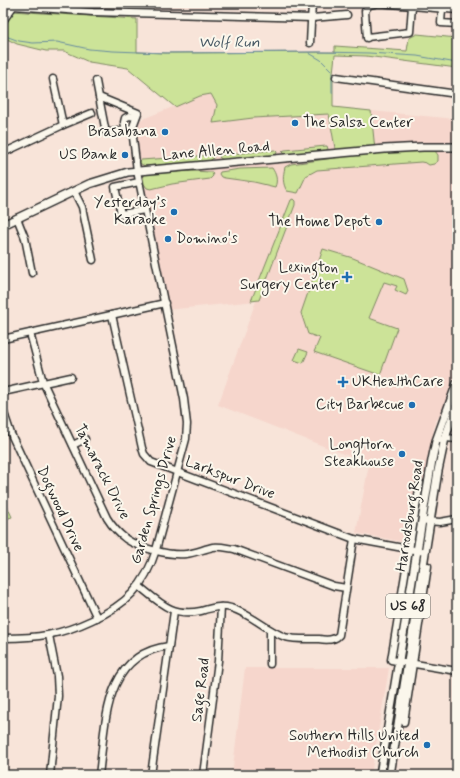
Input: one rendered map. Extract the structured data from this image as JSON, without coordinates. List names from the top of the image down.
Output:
{
  "streets": {
    "main road": ["Lane Allen Road", "Harrodsburg Road", "US 68"],
    "street": [
      "Tamarack Drive",
      "Larkspur Drive",
      "Garden Springs Drive",
      "Dogwood Drive",
      "Sage Road"
    ]
  },
  "crossings": [
    ["Lane Allen Road", "Garden Springs Drive"],
    ["Tamarack Drive", "Garden Springs Drive"],
    ["Larkspur Drive", "Garden Springs Drive"],
    ["Larkspur Drive", "Harrodsburg Road"],
    ["Garden Springs Drive", "Dogwood Drive"]
  ],
  "water": ["Wolf Run"],
  "places": {
    "other": [
      "The Salsa Center",
      "Brasabana",
      "US Bank",
      "Yesterday’s Karaoke",
      "The Home Depot",
      "Domino's",
      "City Barbecue",
      "LongHorn Steakhouse",
      "Southern Hills United Methodist Church"
    ],
    "health": ["Lexington Surgery Center", "UKHealthCare"]
  }
}
